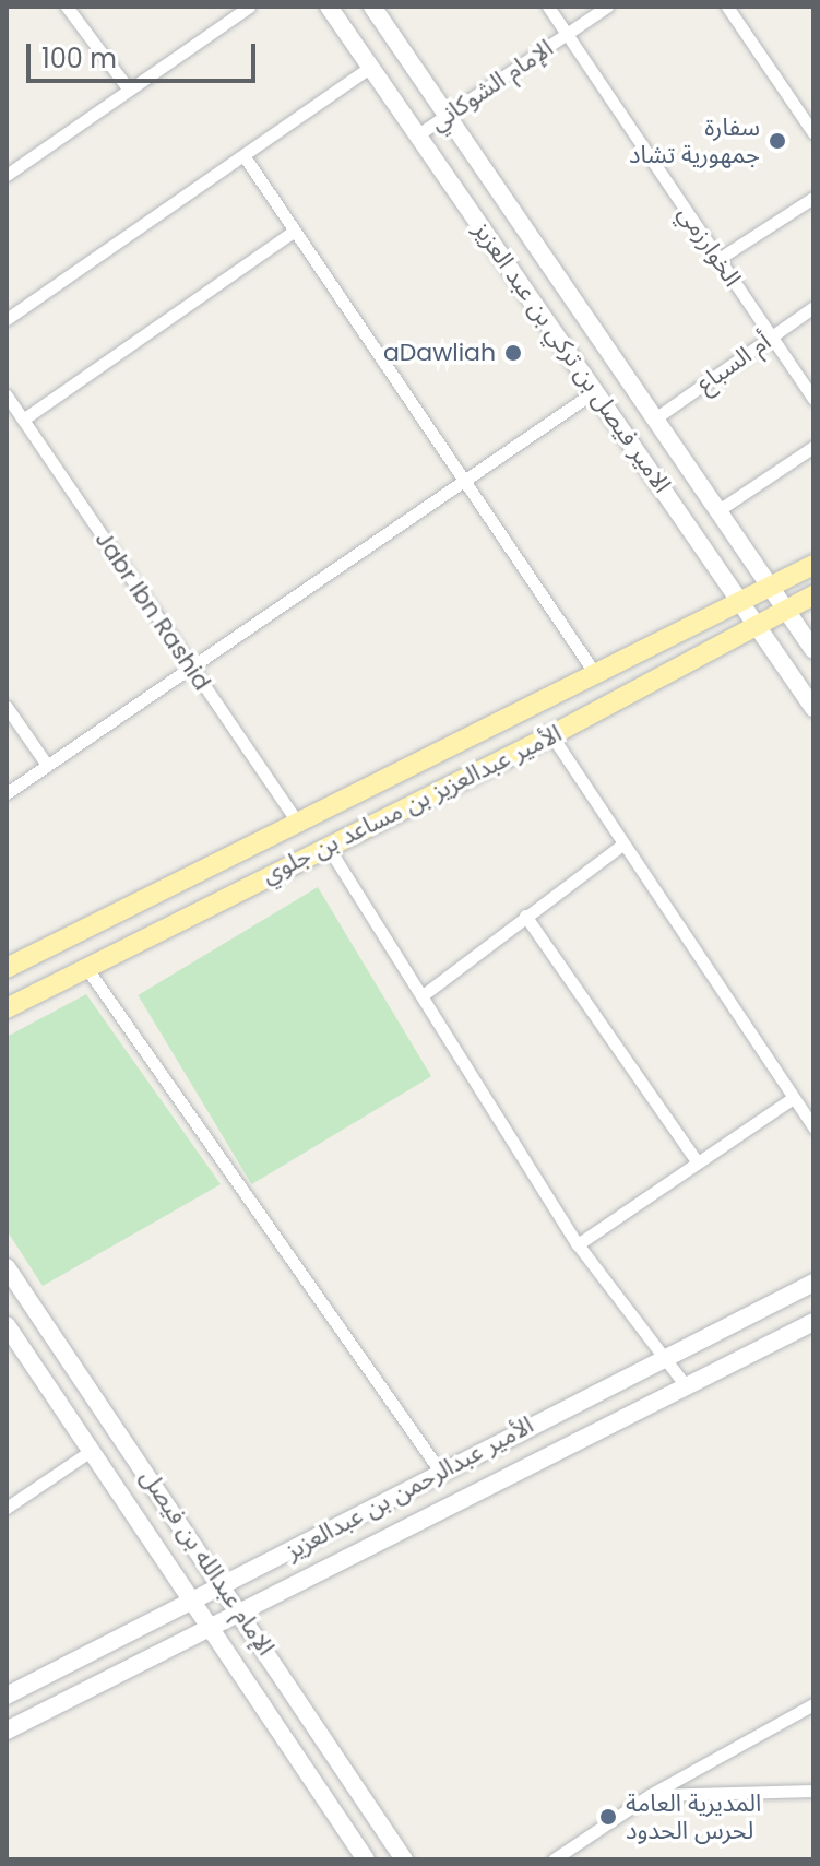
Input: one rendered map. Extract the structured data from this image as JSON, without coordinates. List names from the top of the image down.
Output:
{
  "streets": {
    "main road": ["الأمير عبدالعزيز بن مساعد بن جلوي"],
    "street": [
      "الإمام الشوكاني",
      "الخوارزمي",
      "الامير فيصل بن تركي بن عبد العزيز",
      "أم السباع",
      "Jabr Ibn Rashid",
      "الأمير عبدالرحمن بن عبدالعزيز",
      "الإمام عبدالله بن فيصل"
    ]
  },
  "crossings": [
    ["الإمام الشوكاني", "الخوارزمي"],
    ["الإمام الشوكاني", "الامير فيصل بن تركي بن عبد العزيز"],
    ["الخوارزمي", "أم السباع"],
    ["الامير فيصل بن تركي بن عبد العزيز", "أم السباع"],
    ["الامير فيصل بن تركي بن عبد العزيز", "الأمير عبدالعزيز بن مساعد بن جلوي"],
    ["Jabr Ibn Rashid", "الأمير عبدالعزيز بن مساعد بن جلوي"],
    ["الأمير عبدالرحمن بن عبدالعزيز", "الإمام عبدالله بن فيصل"]
  ],
  "places": ["سفارة جمهورية تشاد", "aDawliah", "المديرية العامة لحرس الحدود"],
  "scale_bar": "100 m"
}
